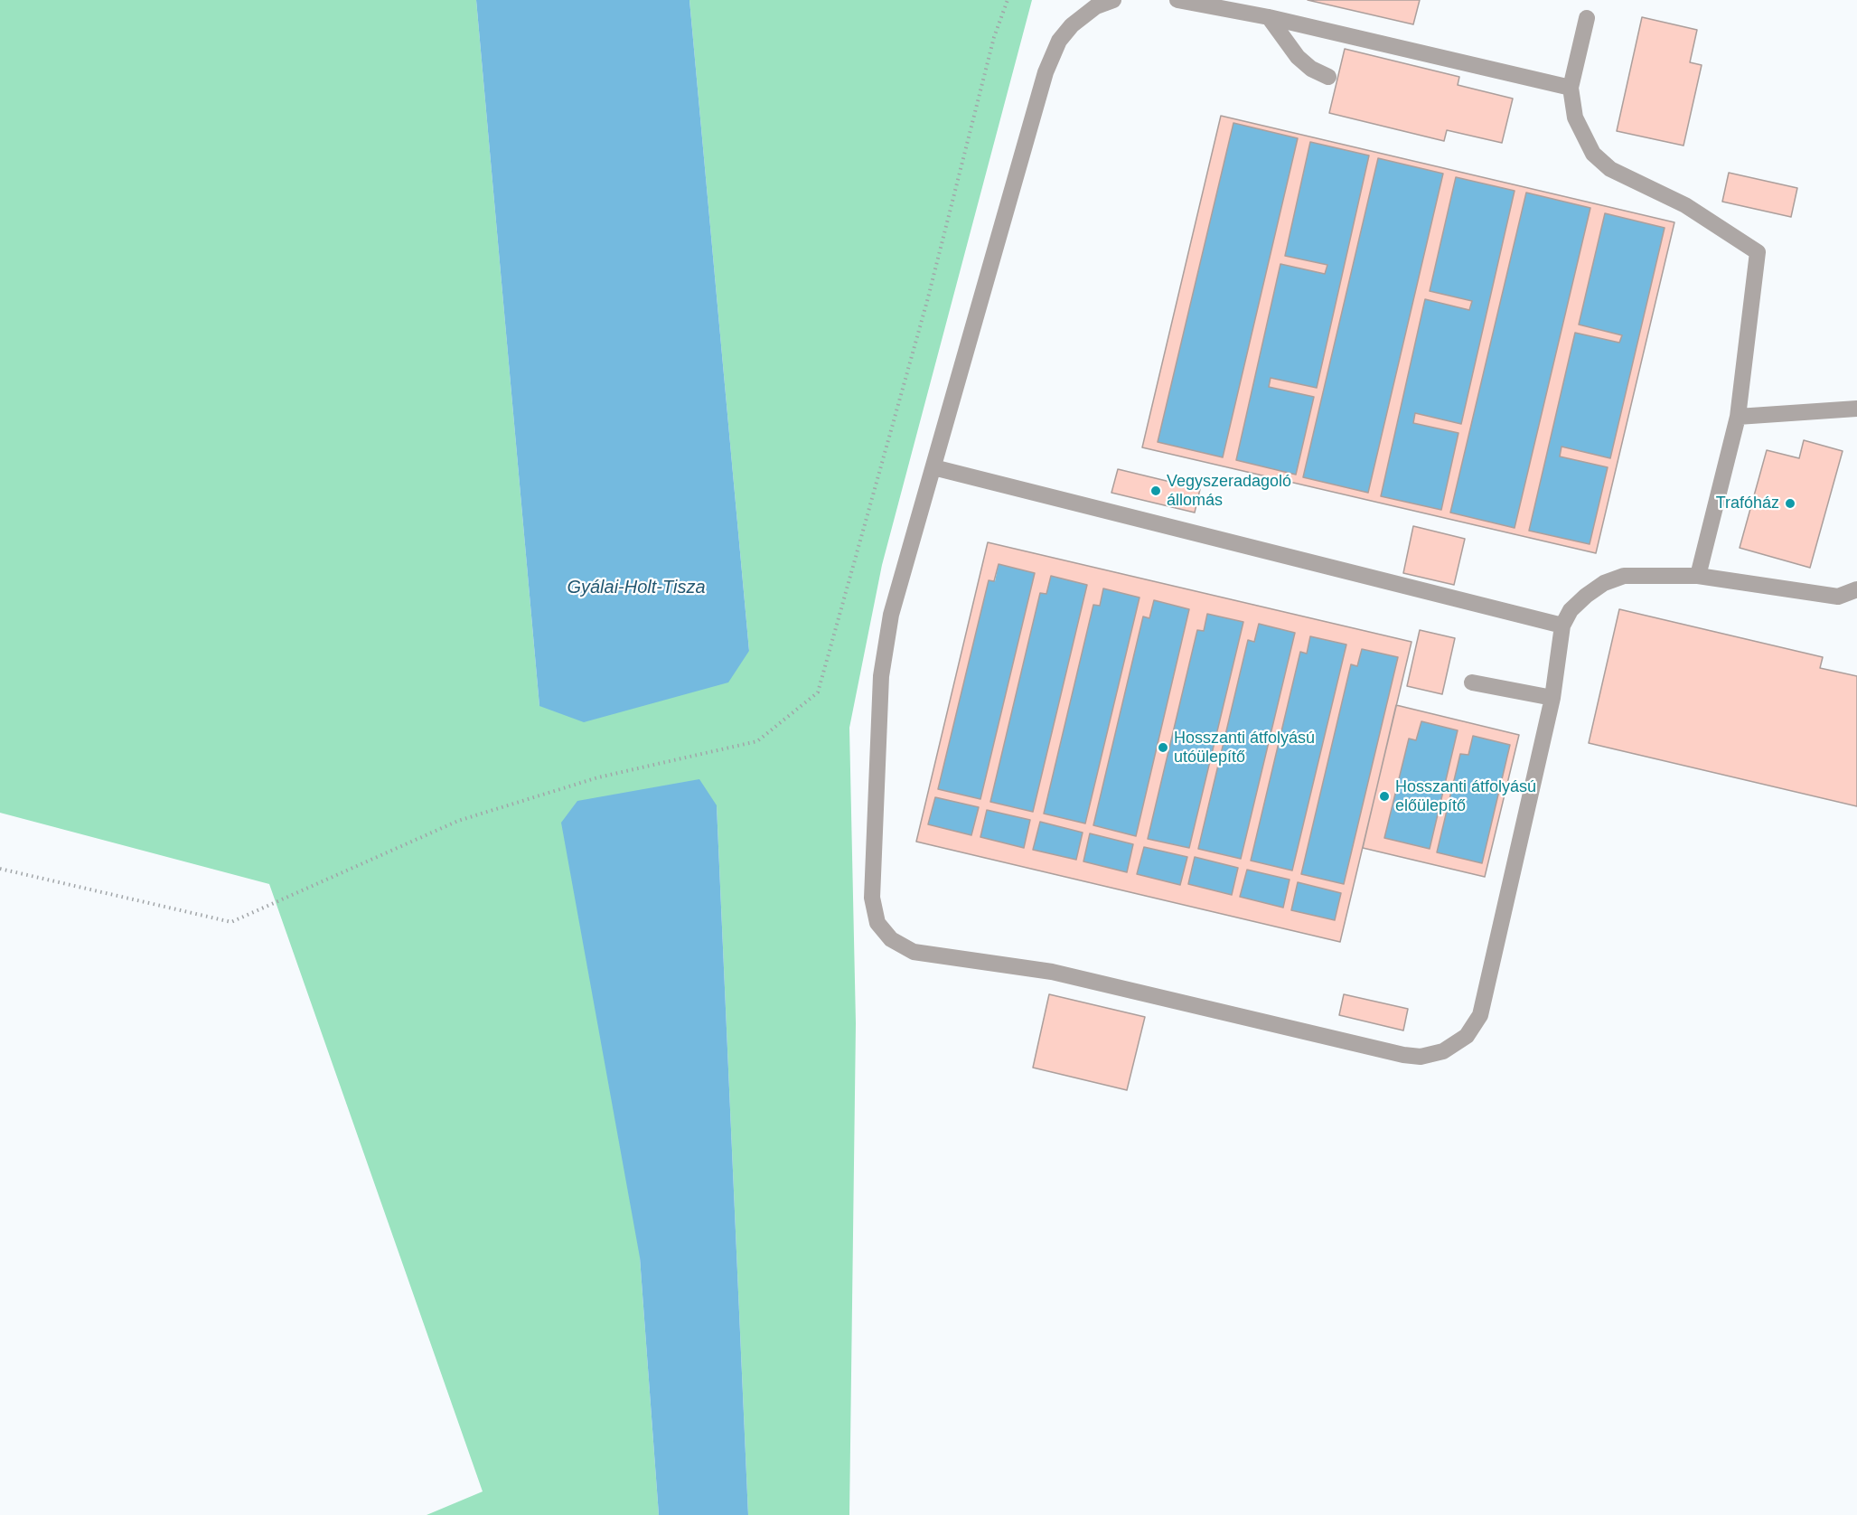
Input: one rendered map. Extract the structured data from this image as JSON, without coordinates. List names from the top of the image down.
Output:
{
  "water": ["Gyálai-Holt-Tisza"],
  "places": [
    "Vegyszeradagoló állomás",
    "Trafóház",
    "Hosszanti átfolyású utóülepítő",
    "Hosszanti átfolyású előülepítő"
  ]
}
